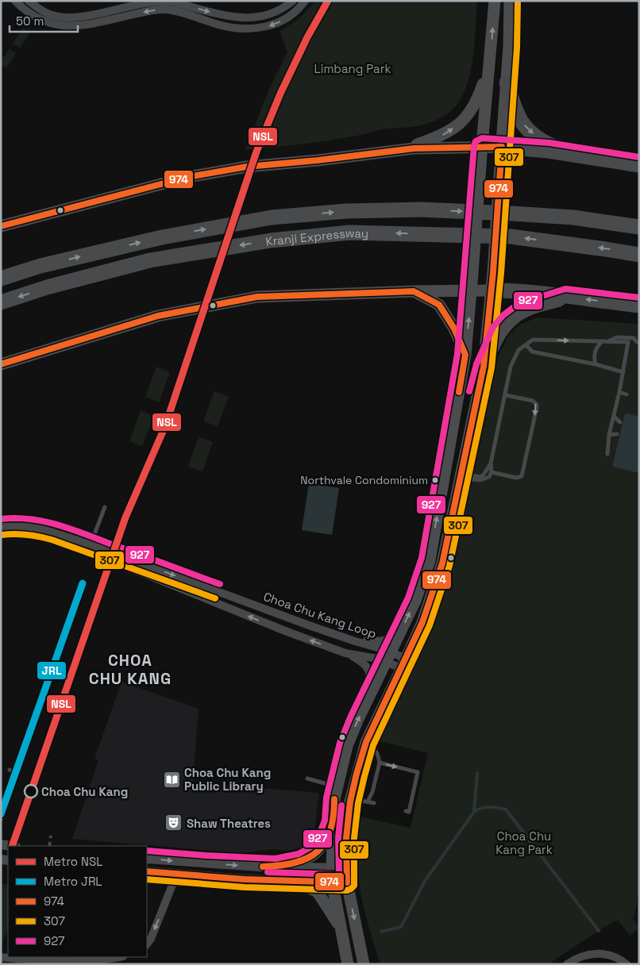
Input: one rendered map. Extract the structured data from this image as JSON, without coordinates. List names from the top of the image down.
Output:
{
  "streets": {
    "highway": ["Kranji Expressway"],
    "street": ["Choa Chu Kang Loop"]
  },
  "districts": ["CHOA CHU KANG"],
  "parks": ["Limbang Park", "Choa Chu Kang Park"],
  "places": {
    "other": ["Northvale Condominium", "Choa Chu Kang"],
    "library": ["Choa Chu Kang Public Library"],
    "theatre": ["Shaw Theatres"]
  },
  "lines": [
    "metro line NSL",
    "transit line 307",
    "transit line 927",
    "transit line 974",
    "metro line JRL"
  ],
  "legend": [
    "Metro NSL",
    "Metro JRL",
    "974",
    "307",
    "927"
  ],
  "scale_bar": "50 m"
}
